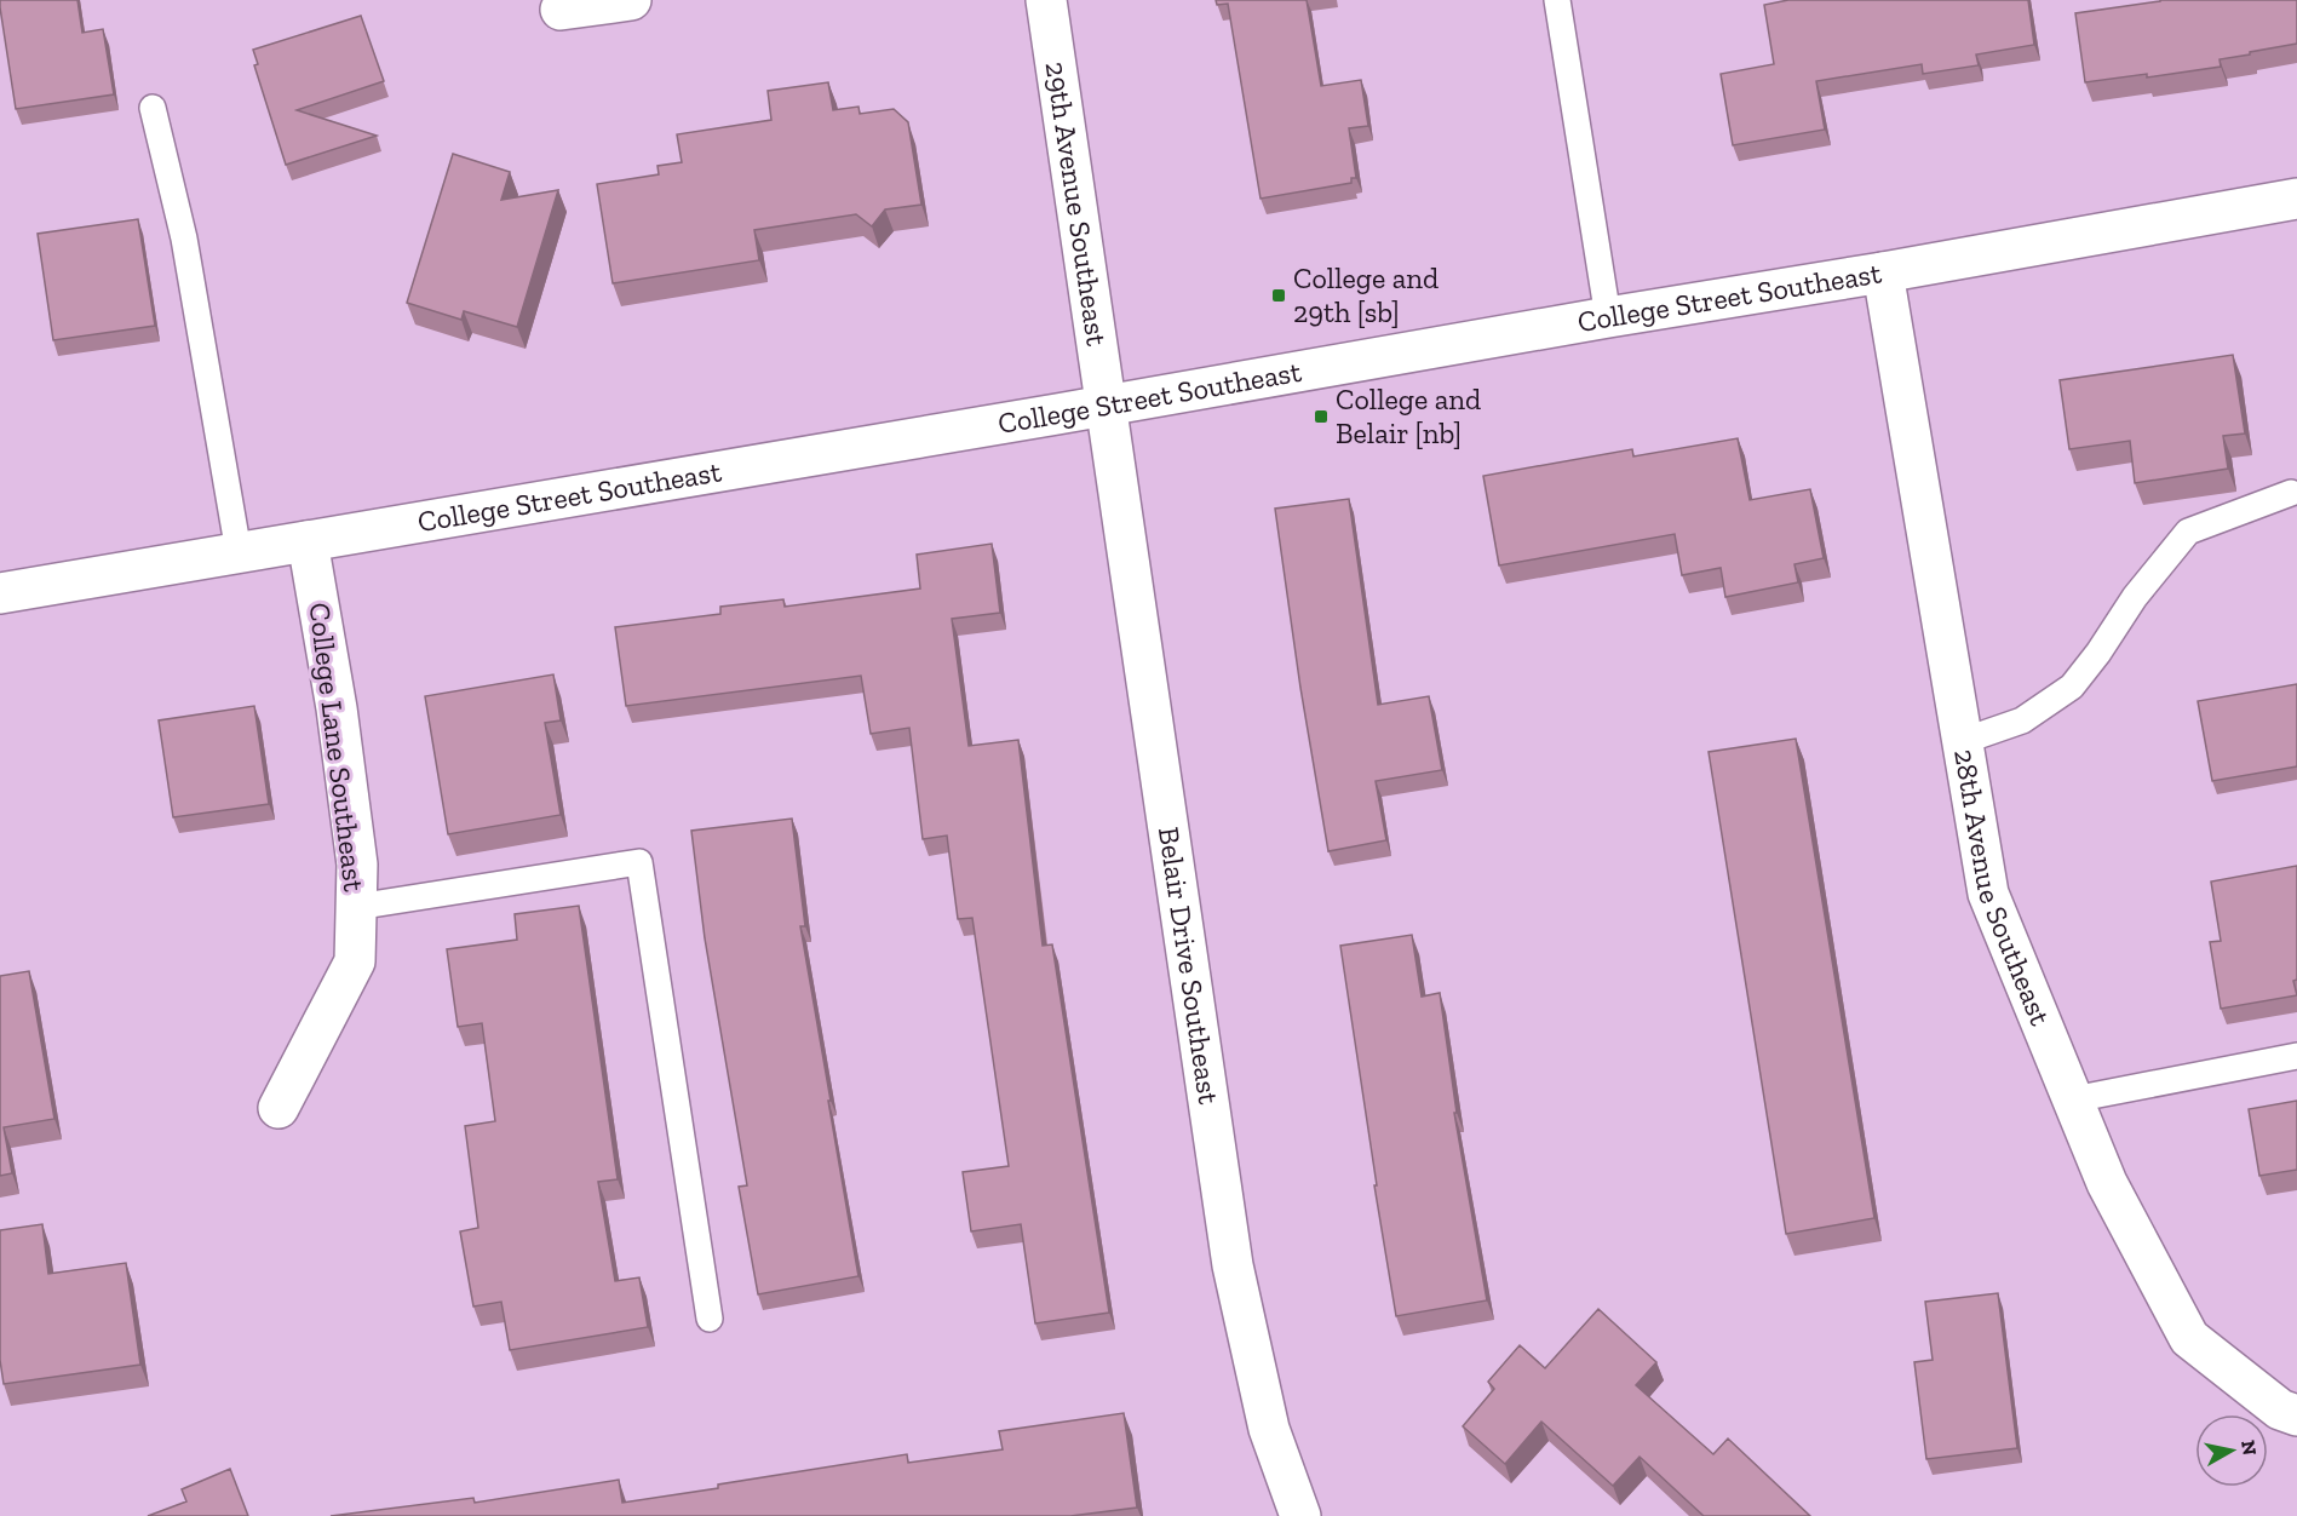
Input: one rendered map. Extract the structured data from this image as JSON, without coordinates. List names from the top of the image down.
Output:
{
  "streets": {
    "street": [
      "29th Avenue Southeast",
      "College Street Southeast",
      "College Lane Southeast",
      "28th Avenue Southeast",
      "Belair Drive Southeast"
    ]
  },
  "crossings": [
    ["29th Avenue Southeast", "College Street Southeast"],
    ["29th Avenue Southeast", "Belair Drive Southeast"],
    ["College Street Southeast", "College Lane Southeast"],
    ["College Street Southeast", "28th Avenue Southeast"],
    ["College Street Southeast", "Belair Drive Southeast"]
  ],
  "places": {
    "transit": ["College and 29th [sb]", "College and Belair [nb]"]
  },
  "north": "right"
}
